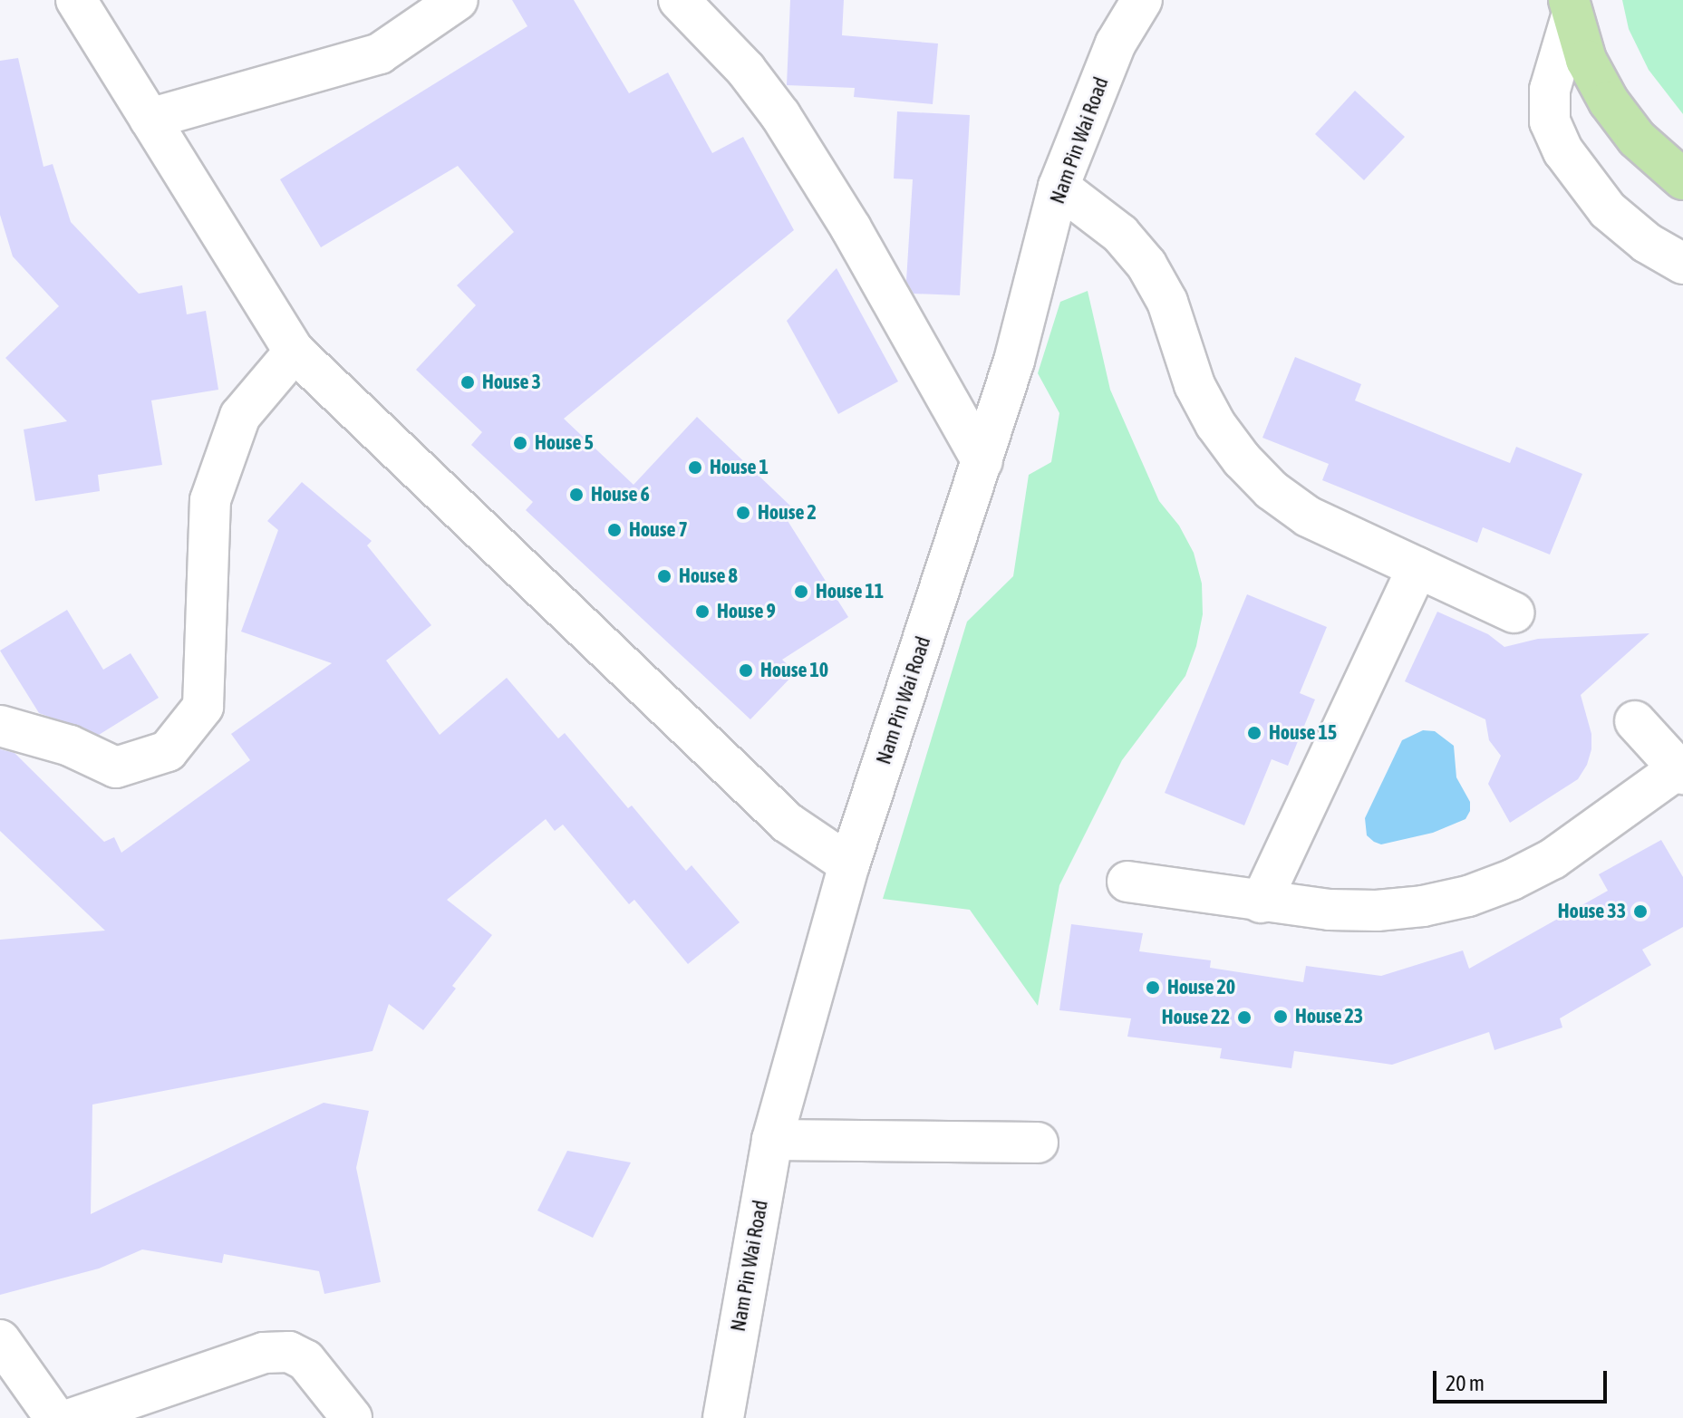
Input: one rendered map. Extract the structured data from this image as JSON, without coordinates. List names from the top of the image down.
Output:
{
  "streets": {
    "street": ["Nam Pin Wai Road"]
  },
  "places": [
    "House 3",
    "House 5",
    "House 1",
    "House 6",
    "House 2",
    "House 7",
    "House 8",
    "House 11",
    "House 9",
    "House 10",
    "House 15",
    "House 33",
    "House 20",
    "House 23",
    "House 22"
  ],
  "scale_bar": "20 m"
}
